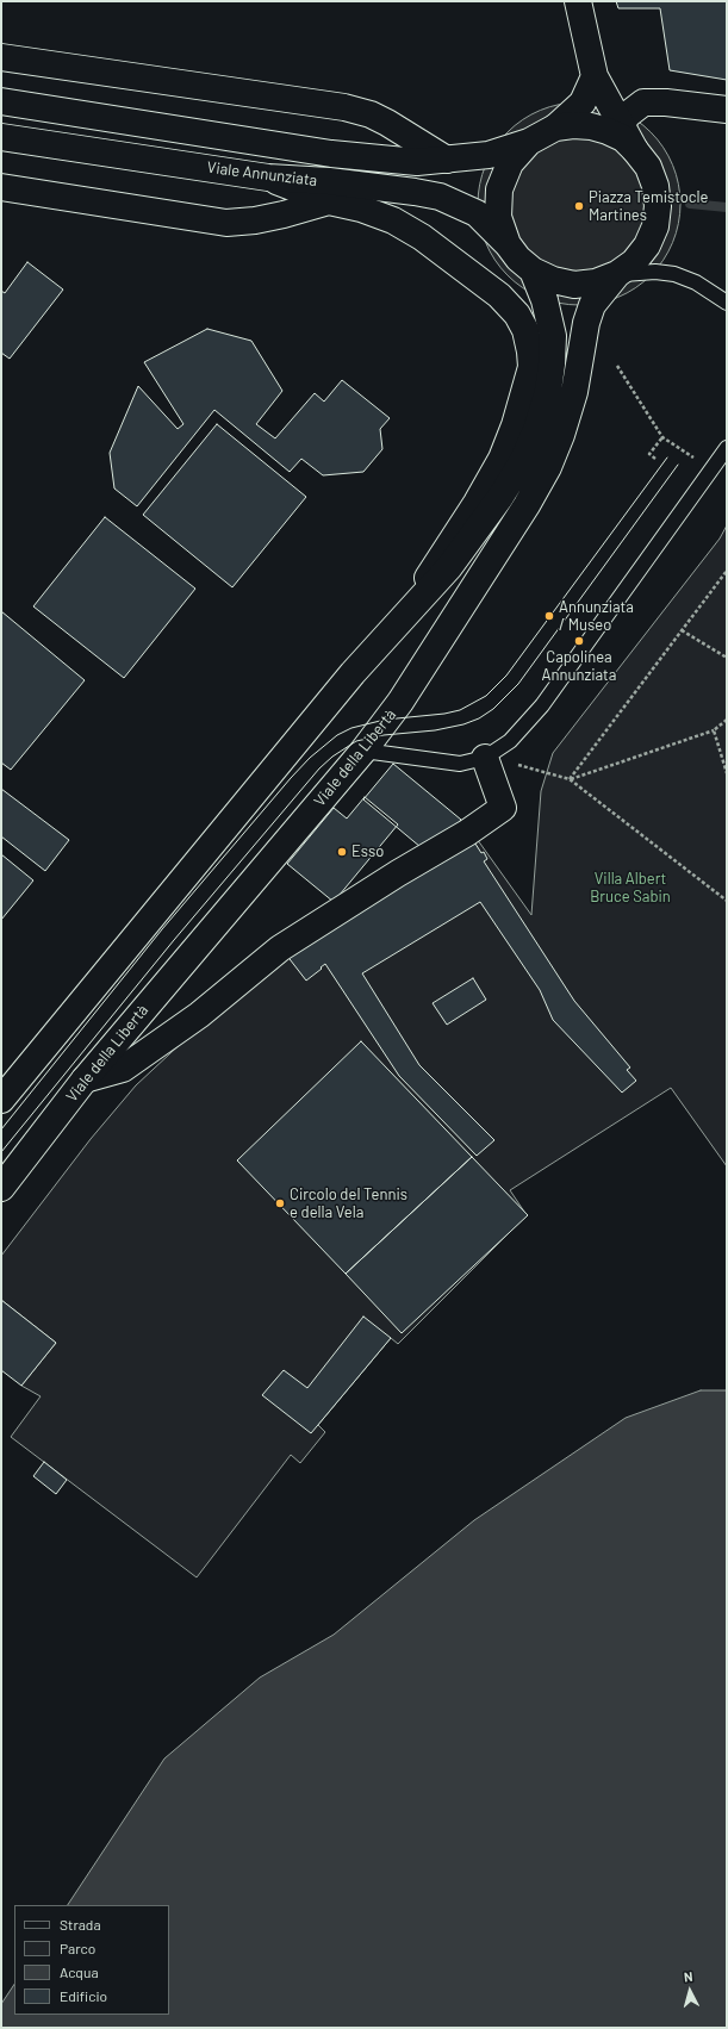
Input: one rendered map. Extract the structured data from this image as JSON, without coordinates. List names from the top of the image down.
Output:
{
  "streets": {
    "main road": ["Viale Annunziata", "Viale della Libertà"]
  },
  "crossings": [
    ["Viale Annunziata", "Viale della Libertà"]
  ],
  "parks": ["Villa Albert Bruce Sabin"],
  "places": [
    "Piazza Temistocle Martines",
    "Annunziata / Museo",
    "Capolinea Annunziata",
    "Esso",
    "Circolo del Tennis e della Vela"
  ],
  "legend": [
    "Strada",
    "Parco",
    "Acqua",
    "Edificio"
  ],
  "north": "top"
}
